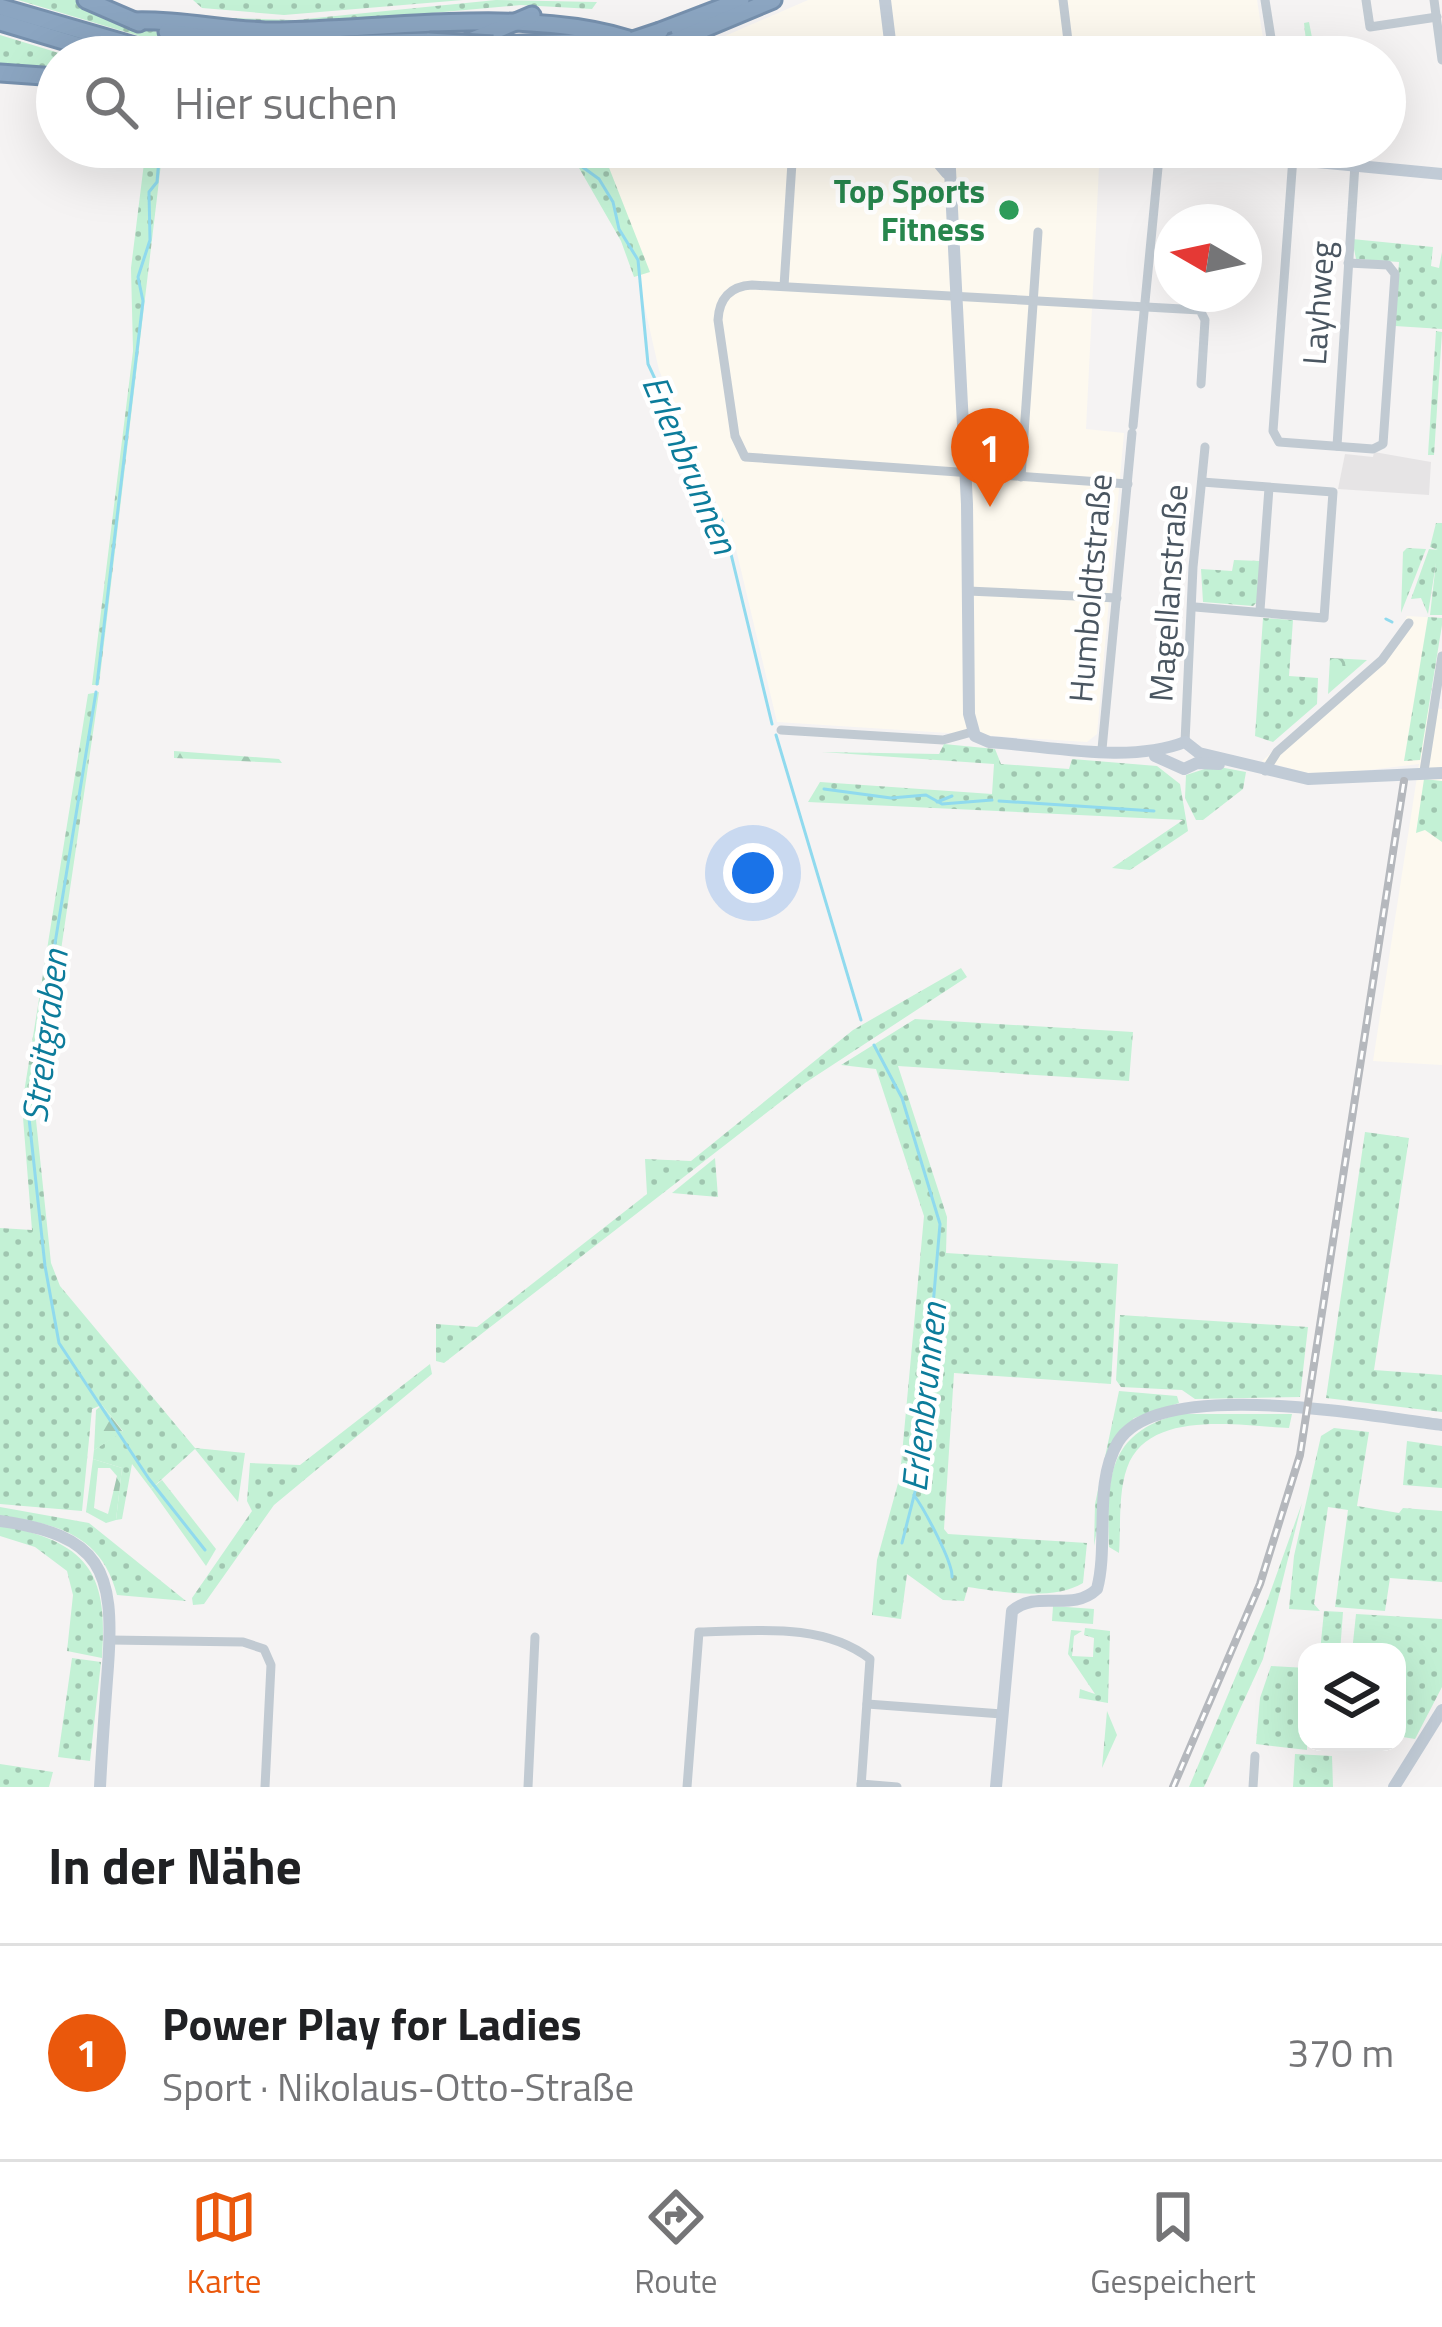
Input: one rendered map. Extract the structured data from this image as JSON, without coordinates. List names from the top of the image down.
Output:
{
  "streets": {
    "street": ["Layhweg", "Humboldtstraße", "Magellanstraße"]
  },
  "water": ["Erlenbrunnen", "Streitgraben"],
  "places": ["Top Sports Fitness"],
  "north": "left",
  "page": {
    "search": "Hier suchen",
    "pins": "1",
    "heading": "In der Nähe",
    "list": [
      {
        "mark": "1",
        "name": "Power Play for Ladies",
        "note": "Sport · Nikolaus-Otto-Straße",
        "value": "370 m"
      }
    ],
    "nav": ["Karte", "Route", "Gespeichert"]
  }
}
